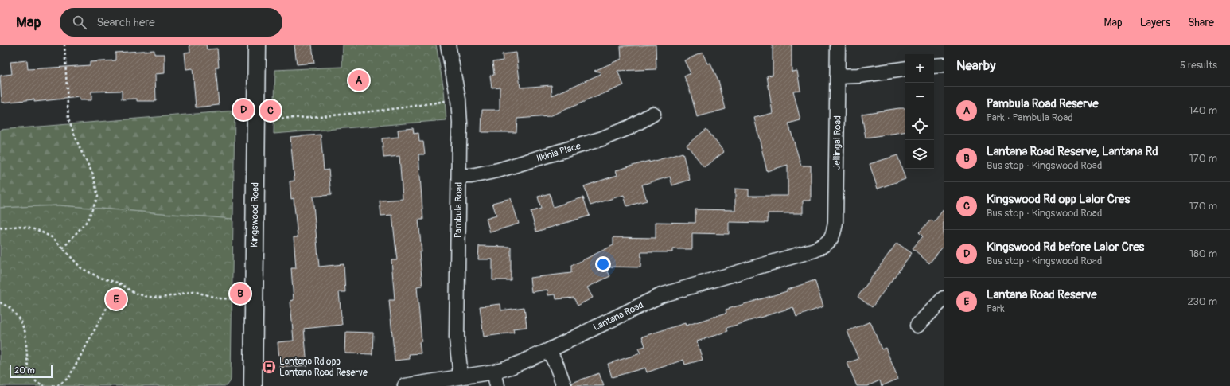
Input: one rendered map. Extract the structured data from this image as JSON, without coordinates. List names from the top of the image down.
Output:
{
  "streets": {
    "street": [
      "Jellingal Road",
      "Ilkinia Place",
      "Pambula Road",
      "Kingswood Road",
      "Lantana Road"
    ]
  },
  "crossings": [
    ["Jellingal Road", "Lantana Road"],
    ["Ilkinia Place", "Pambula Road"],
    ["Pambula Road", "Lantana Road"]
  ],
  "places": {
    "bus stop": ["Lantana Rd opp Lantana Road Reserve"]
  },
  "scale_bar": "20 m",
  "page": {
    "header": "Map",
    "search": "Search here",
    "nav": ["Map", "Layers", "Share"],
    "heading": ["Nearby", "5 results"],
    "map_buttons": ["+", "−"],
    "pins": [
      "A",
      "D",
      "C",
      "B",
      "E"
    ],
    "list": [
      {
        "mark": "A",
        "name": "Pambula Road Reserve",
        "note": "Park · Pambula Road",
        "value": "140 m"
      },
      {
        "mark": "B",
        "name": "Lantana Road Reserve, Lantana Rd",
        "note": "Bus stop · Kingswood Road",
        "value": "170 m"
      },
      {
        "mark": "C",
        "name": "Kingswood Rd opp Lalor Cres",
        "note": "Bus stop · Kingswood Road",
        "value": "170 m"
      },
      {
        "mark": "D",
        "name": "Kingswood Rd before Lalor Cres",
        "note": "Bus stop · Kingswood Road",
        "value": "180 m"
      },
      {
        "mark": "E",
        "name": "Lantana Road Reserve",
        "note": "Park",
        "value": "230 m"
      }
    ],
    "scale": "20 m"
  }
}
